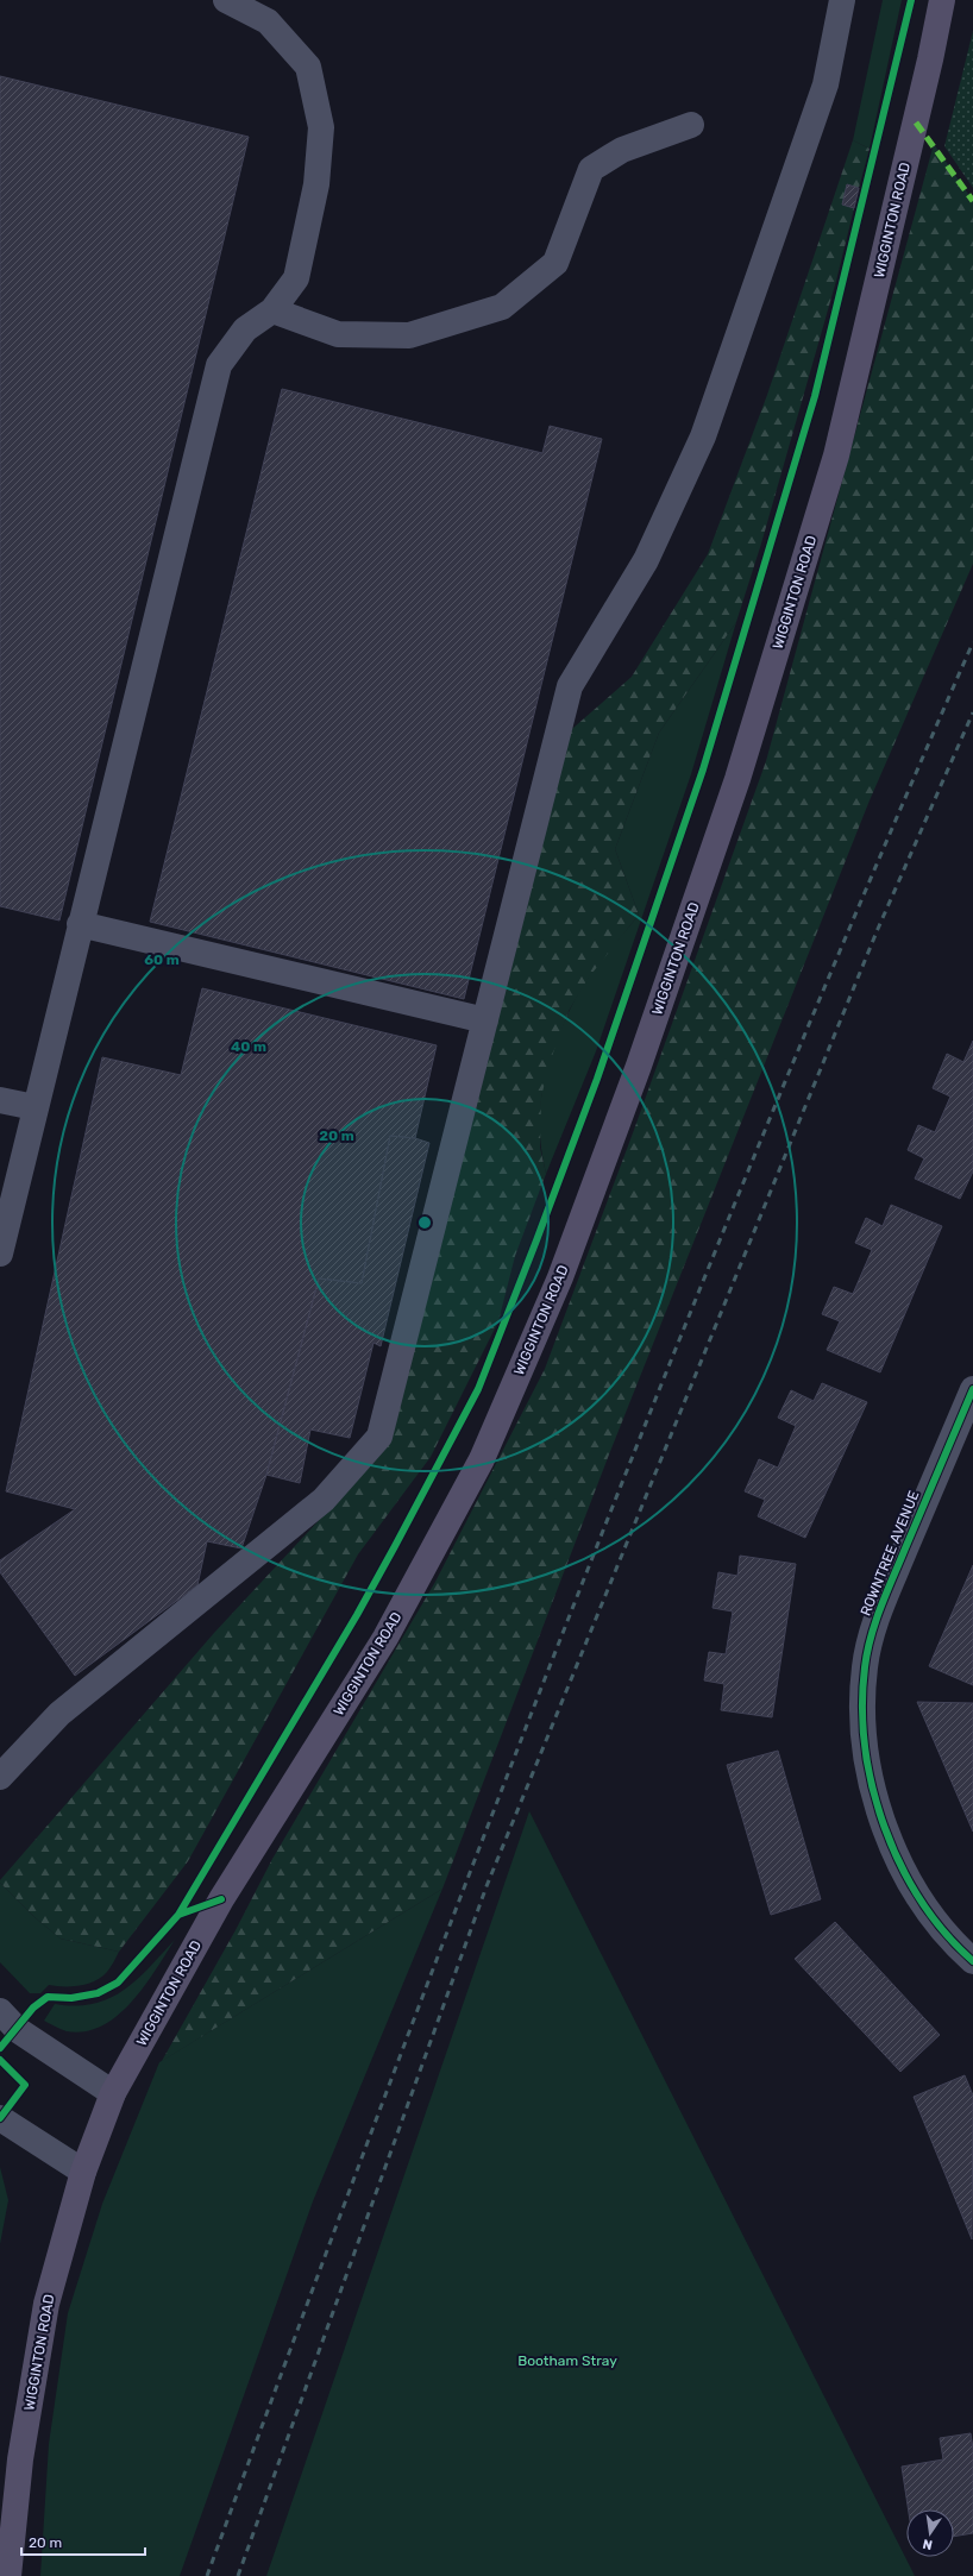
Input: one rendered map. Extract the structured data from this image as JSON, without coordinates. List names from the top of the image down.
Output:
{
  "streets": {
    "main road": ["WIGGINTON ROAD"],
    "street": ["ROWNTREE AVENUE"]
  },
  "parks": ["Bootham Stray"],
  "scale_bar": "20 m",
  "north": "bottom",
  "rings": ["60 m", "40 m", "20 m"]
}
